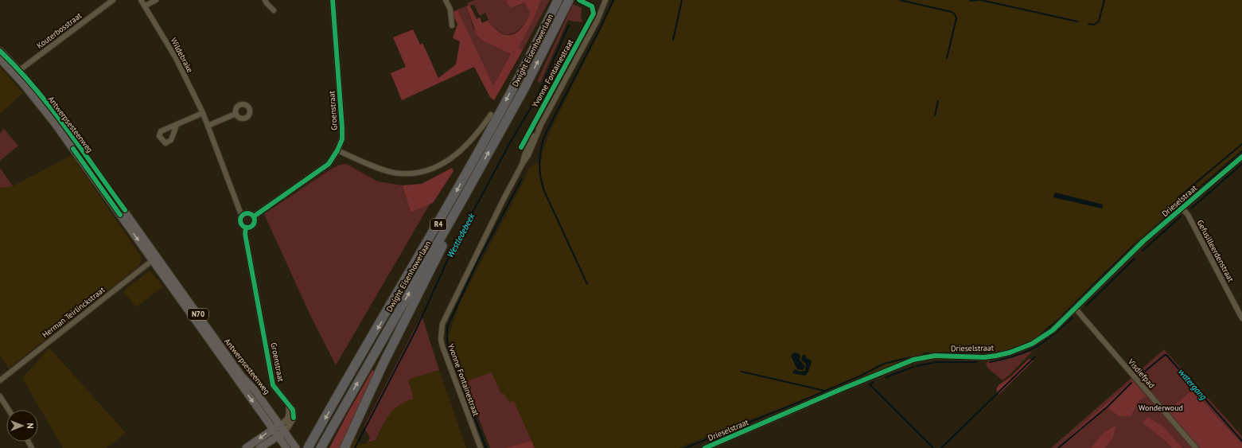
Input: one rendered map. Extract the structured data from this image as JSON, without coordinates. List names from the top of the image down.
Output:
{
  "streets": {
    "highway": ["Dwight Eisenhowerlaan", "R4"],
    "main road": ["Antwerpsesteenweg", "N70"],
    "street": [
      "Kouterbosstraat",
      "Wildebrake",
      "Yvonne Fontainestraat",
      "Groenstraat",
      "Drieselstraat",
      "Gefusilleerdenstraat",
      "Herman Teirlinckstraat",
      "Visdiefpad"
    ]
  },
  "crossings": [
    ["Kouterbosstraat", "Antwerpsesteenweg"],
    ["Wildebrake", "Groenstraat"],
    ["Groenstraat", "Antwerpsesteenweg"],
    ["Antwerpsesteenweg", "Herman Teirlinckstraat"],
    ["Drieselstraat", "Gefusilleerdenstraat"],
    ["Drieselstraat", "Visdiefpad"]
  ],
  "water": ["Westledebeek", "watergang"],
  "parks": ["Wonderwoud"],
  "north": "right"
}
